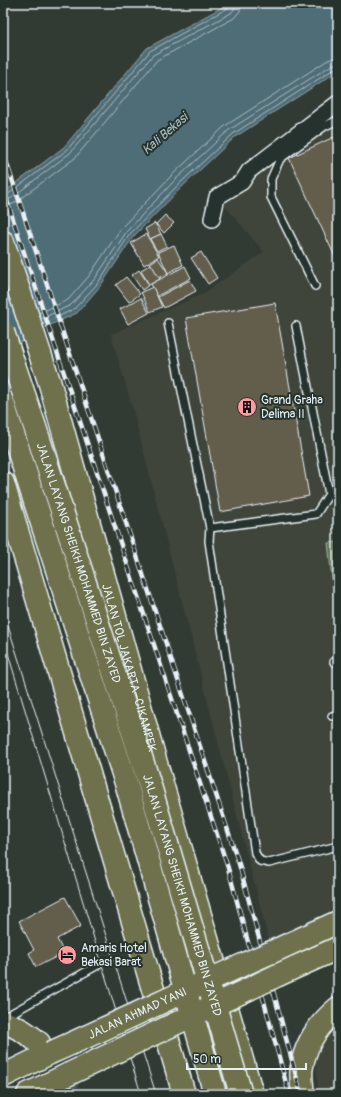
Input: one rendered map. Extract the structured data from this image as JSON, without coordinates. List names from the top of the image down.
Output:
{
  "streets": {
    "highway": ["JALAN LAYANG SHEIKH MOHAMMED BIN ZAYED", "JALAN TOL JAKARTA–CIKAMPEK", "JALAN AHMAD YANI"]
  },
  "water": ["Kali Bekasi"],
  "places": {
    "building": ["Grand Graha Delima II"],
    "hotel": ["Amaris Hotel Bekasi Barat"]
  },
  "scale_bar": "50 m"
}
